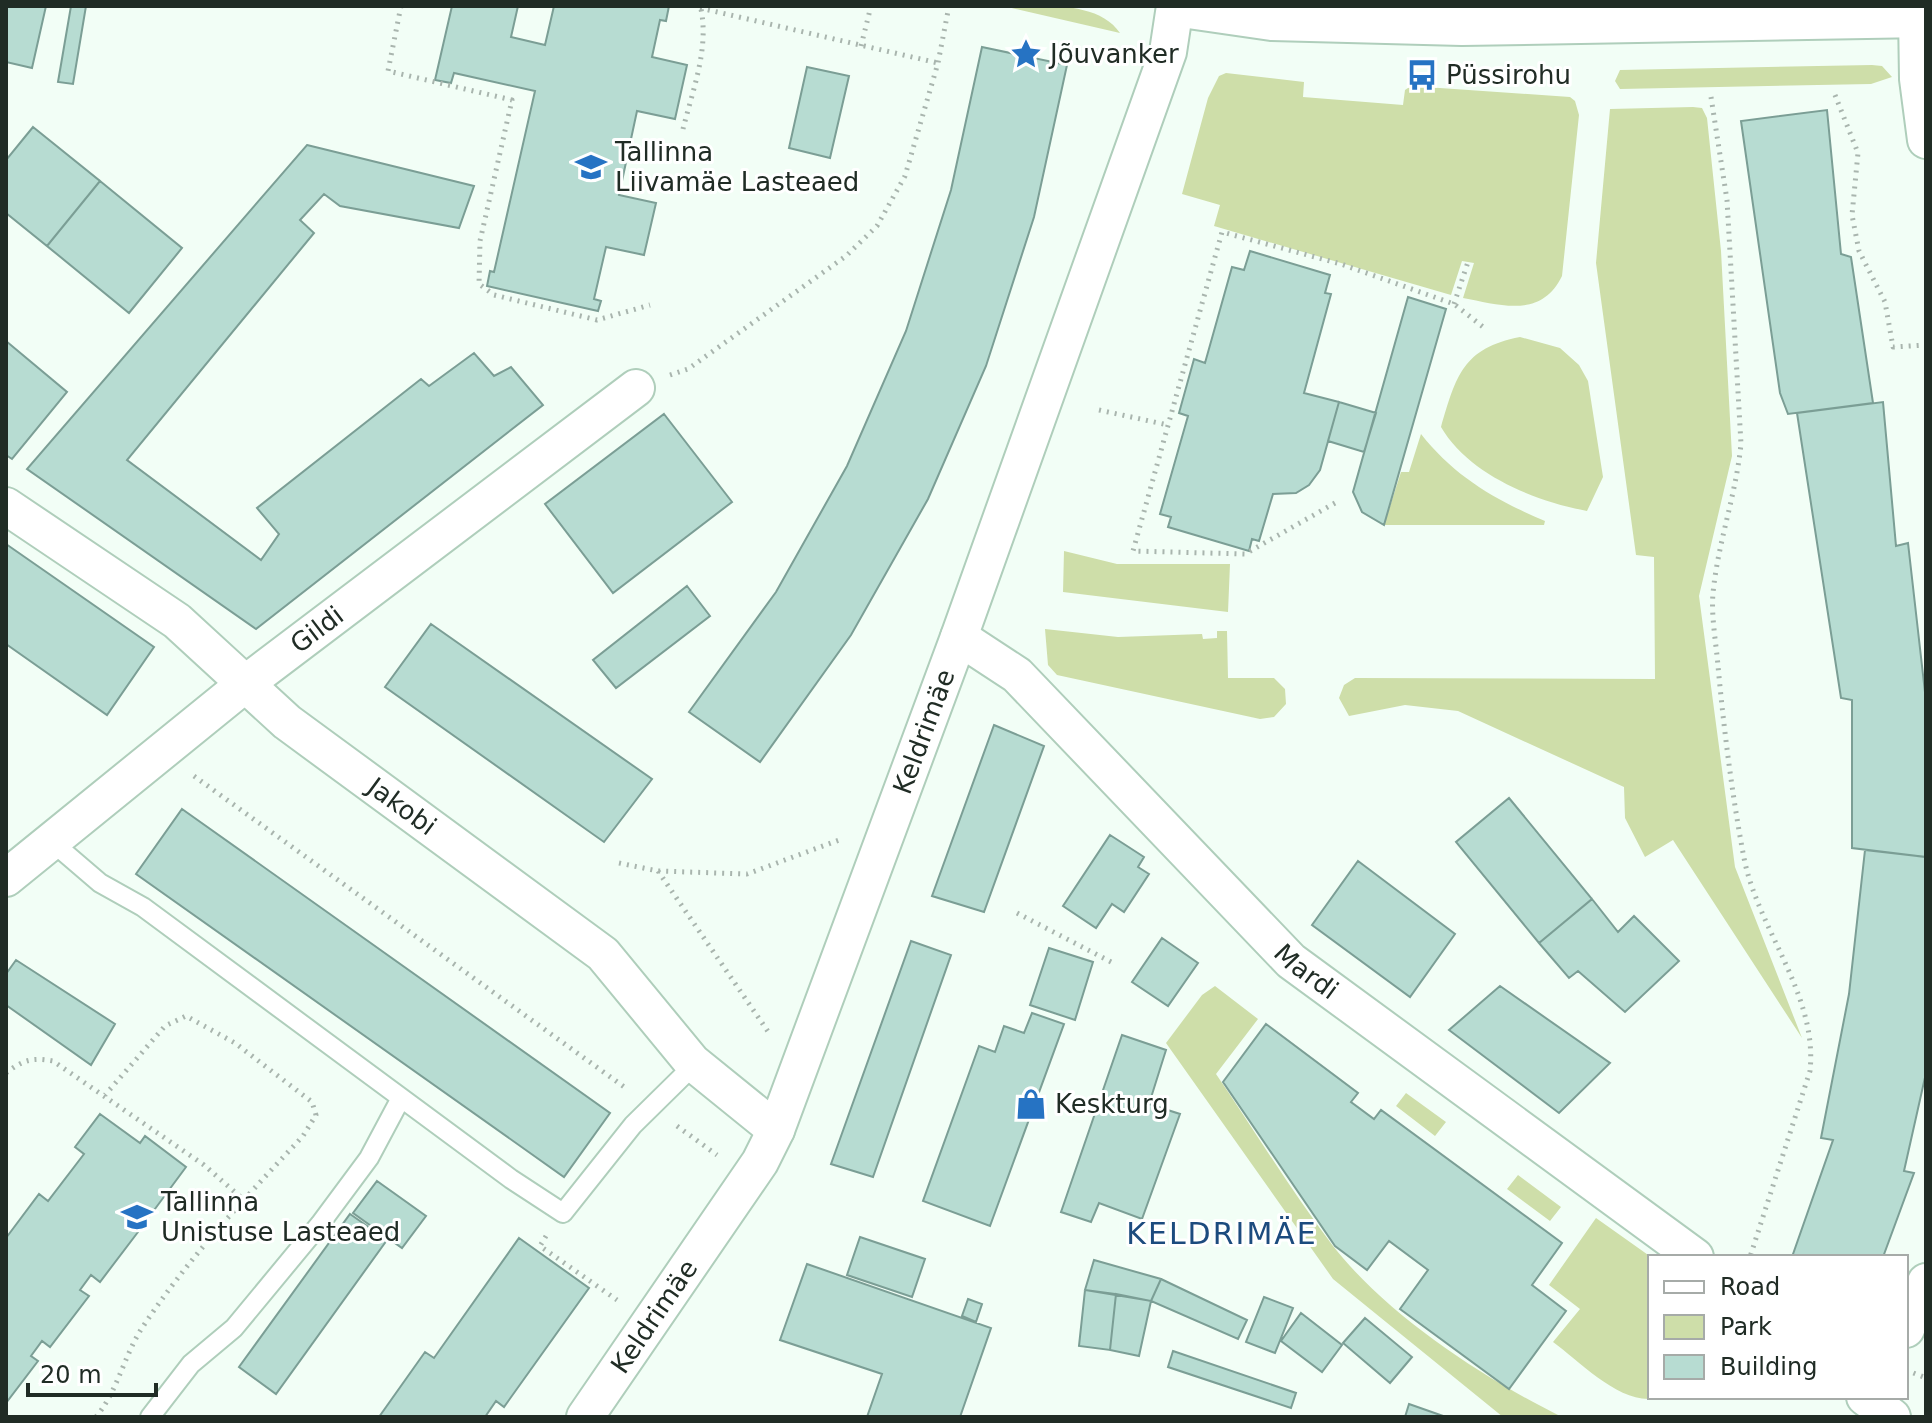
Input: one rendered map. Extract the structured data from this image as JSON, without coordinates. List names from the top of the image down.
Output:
{
  "streets": {
    "street": [
      "Gildi",
      "Keldrimäe",
      "Jakobi",
      "Mardi"
    ]
  },
  "crossings": [
    ["Gildi", "Jakobi"],
    ["Keldrimäe", "Jakobi"],
    ["Keldrimäe", "Mardi"]
  ],
  "districts": ["KELDRIMÄE"],
  "places": {
    "place": ["Jõuvanker"],
    "bus stop": ["Püssirohu"],
    "school or university": ["Tallinna Liivamäe Lasteaed", "Tallinna Unistuse Lasteaed"],
    "shop": ["Keskturg"]
  },
  "legend": ["Road", "Park", "Building"],
  "scale_bar": "20 m"
}
